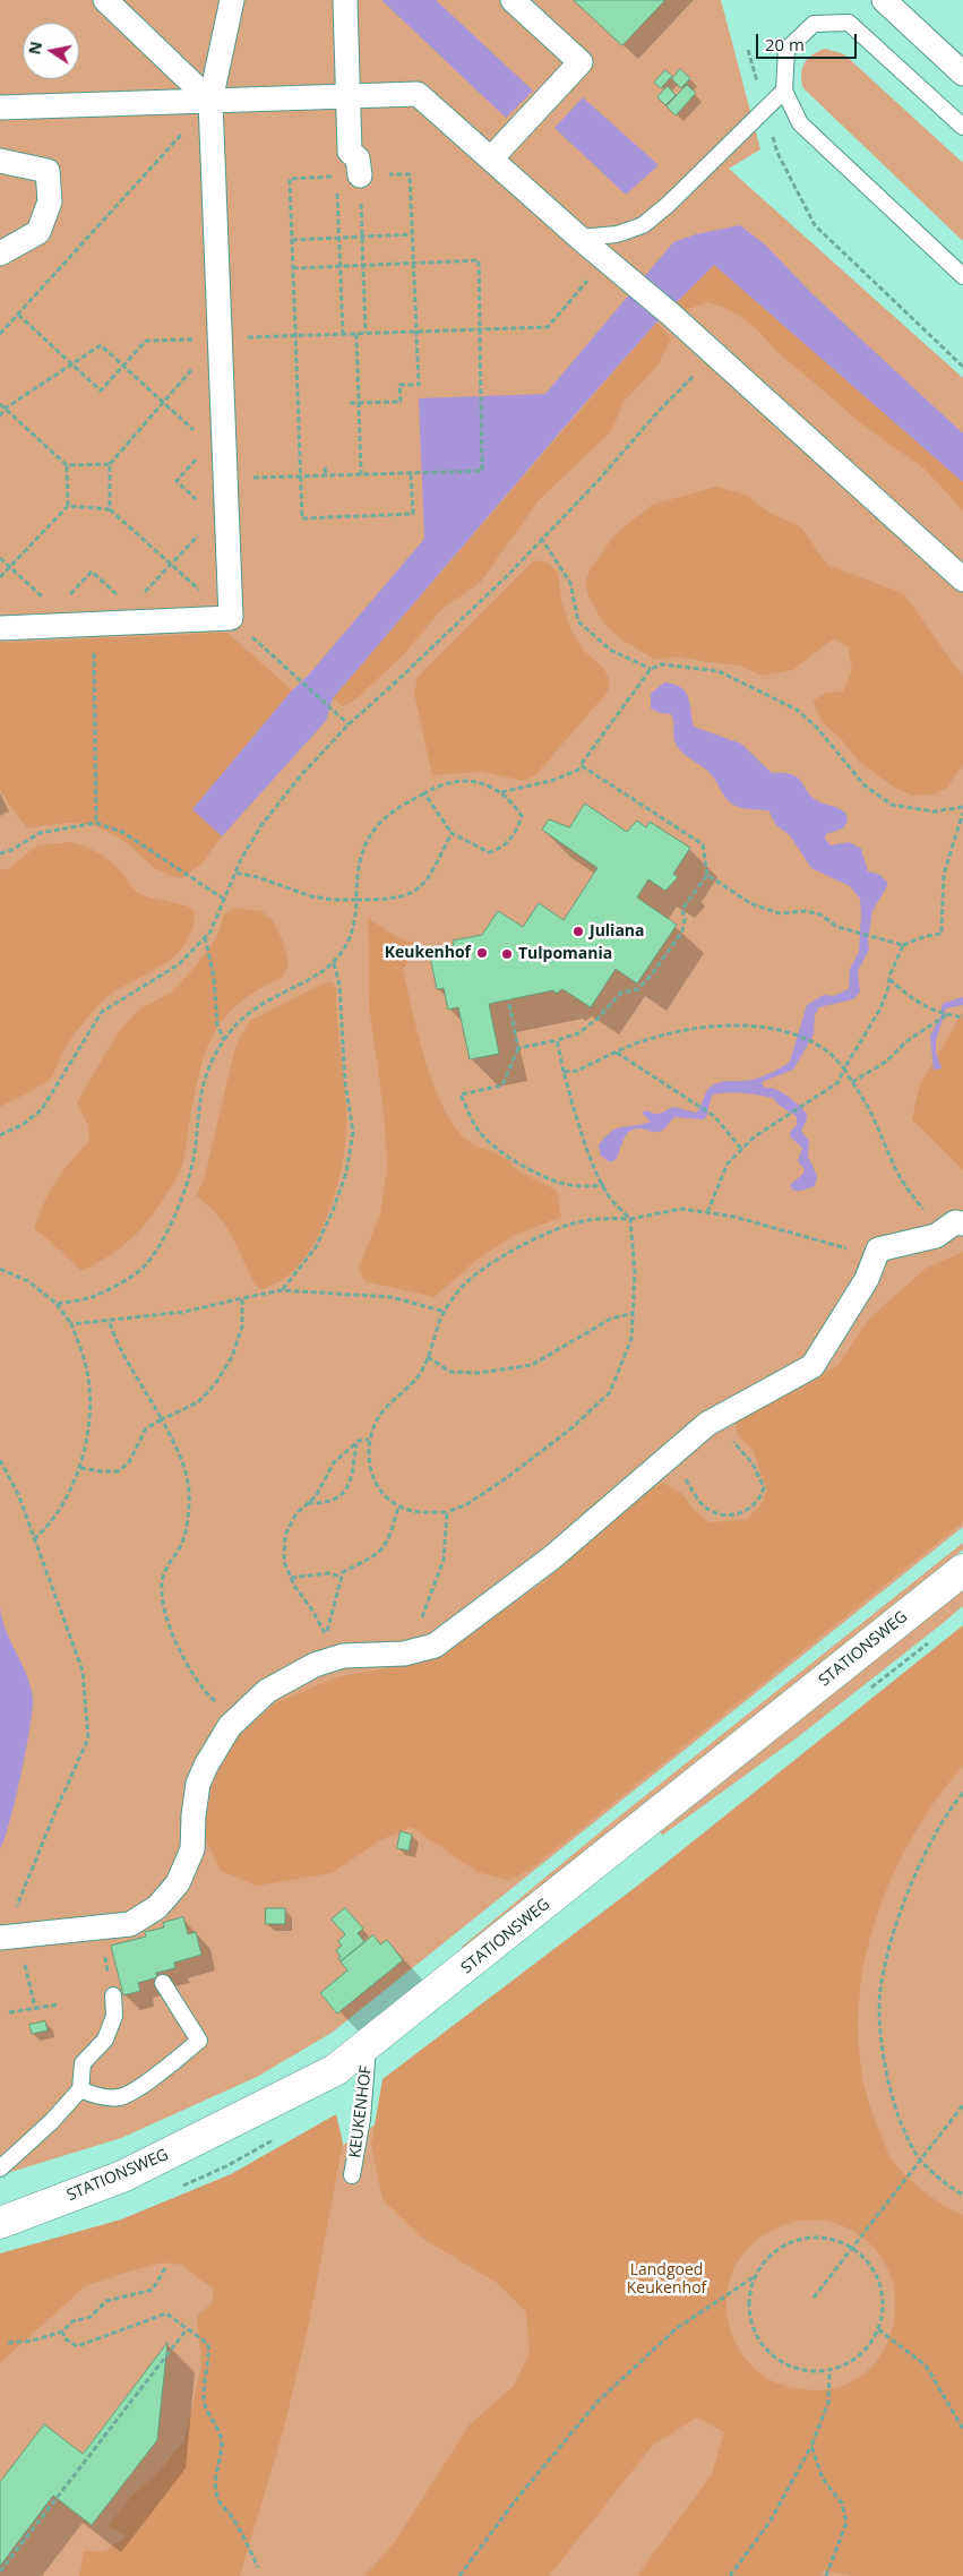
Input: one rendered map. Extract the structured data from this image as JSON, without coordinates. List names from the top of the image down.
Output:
{
  "streets": {
    "main road": ["STATIONSWEG"],
    "lane": ["KEUKENHOF"]
  },
  "crossings": [
    ["STATIONSWEG", "KEUKENHOF"]
  ],
  "parks": ["Landgoed Keukenhof"],
  "places": ["Juliana", "Keukenhof", "Tulpomania"],
  "scale_bar": "20 m",
  "north": "left"
}
